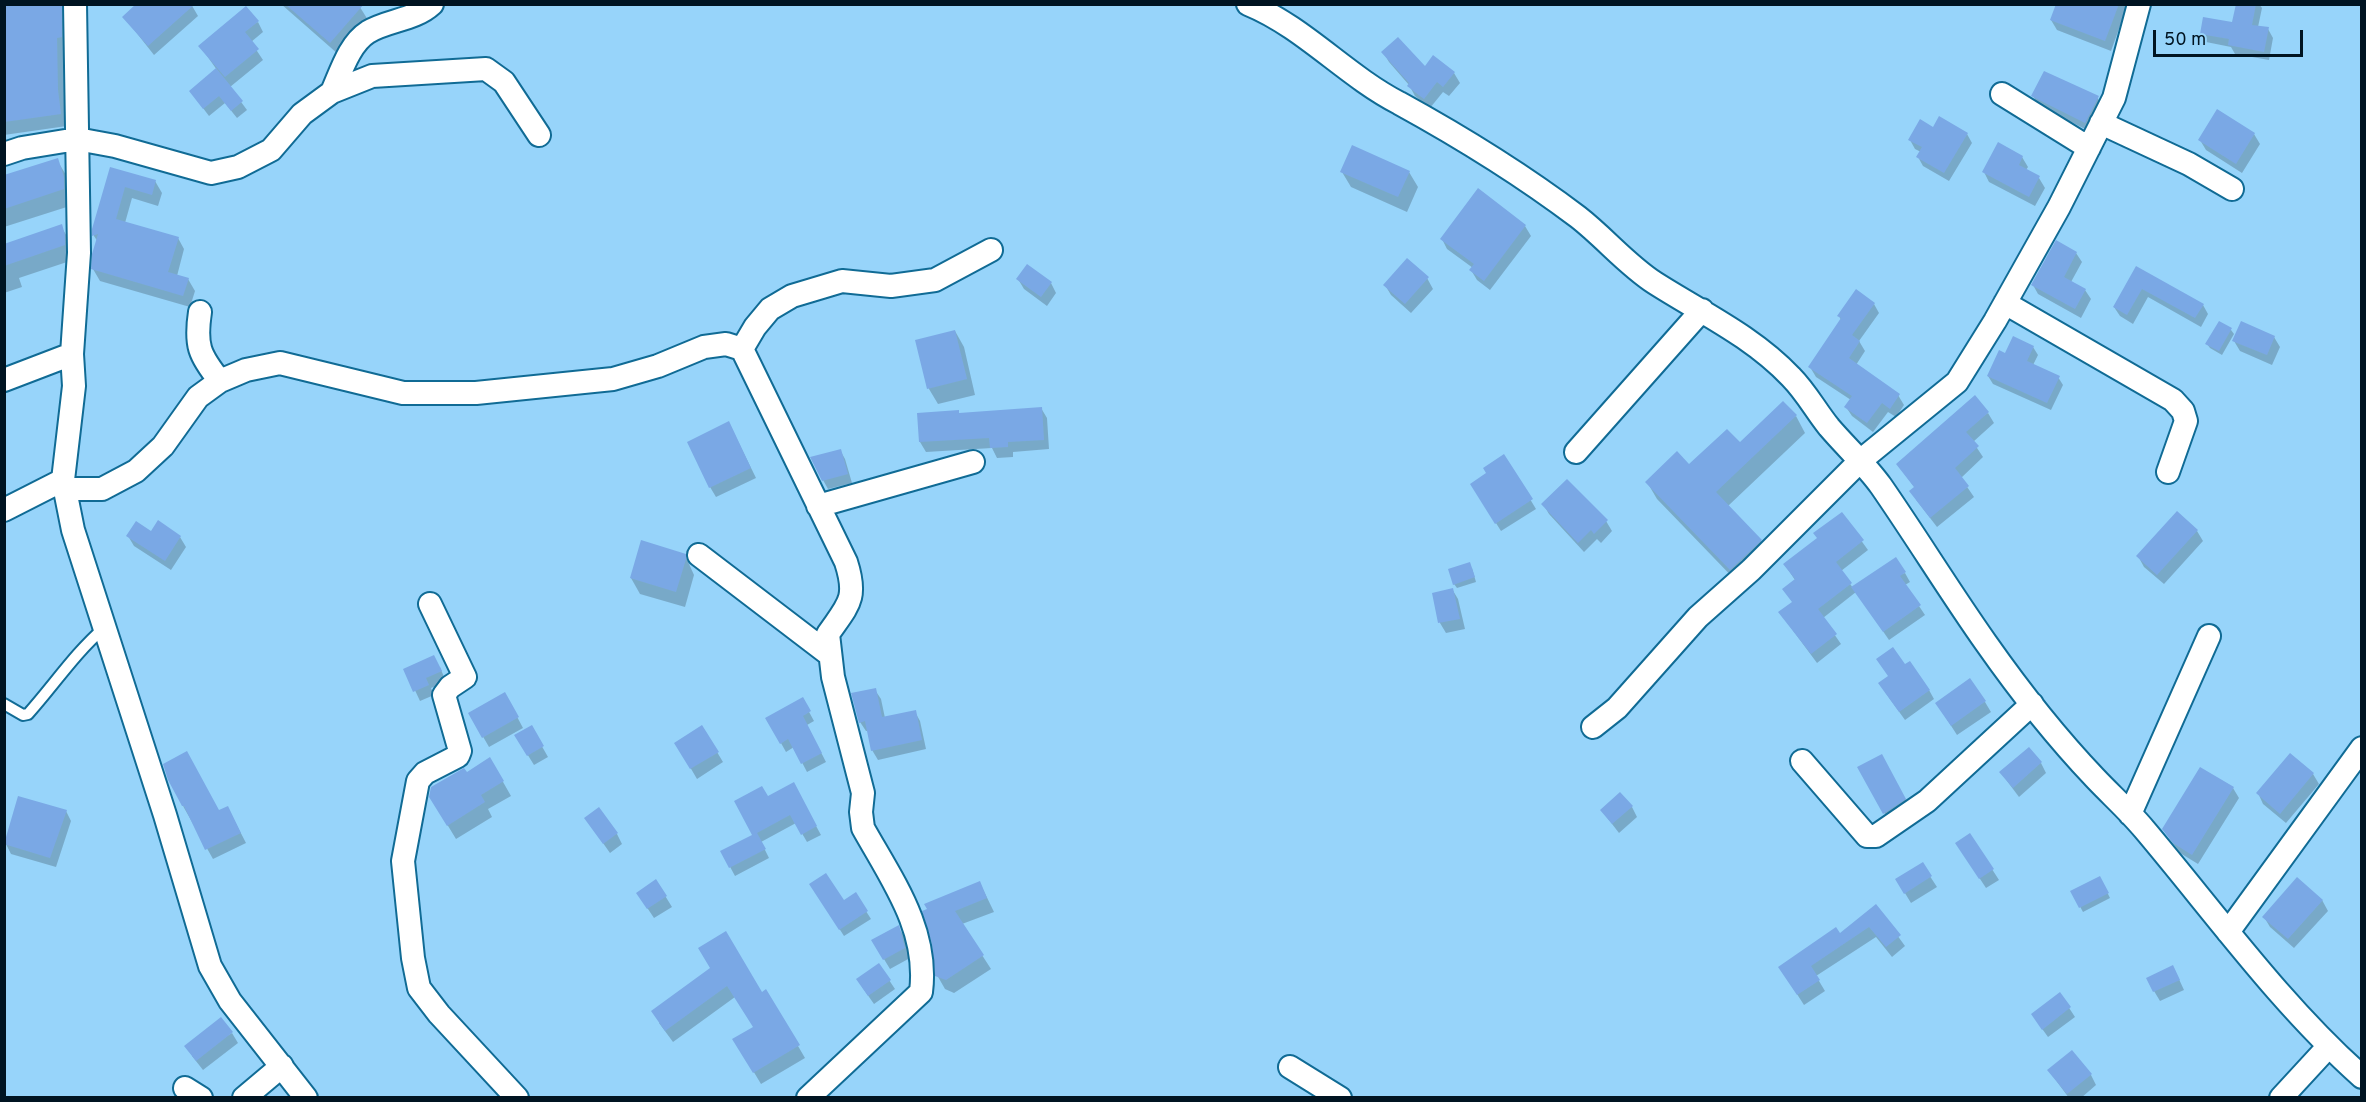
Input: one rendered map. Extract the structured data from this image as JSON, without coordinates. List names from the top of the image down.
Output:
{
  "scale_bar": "50 m"
}
